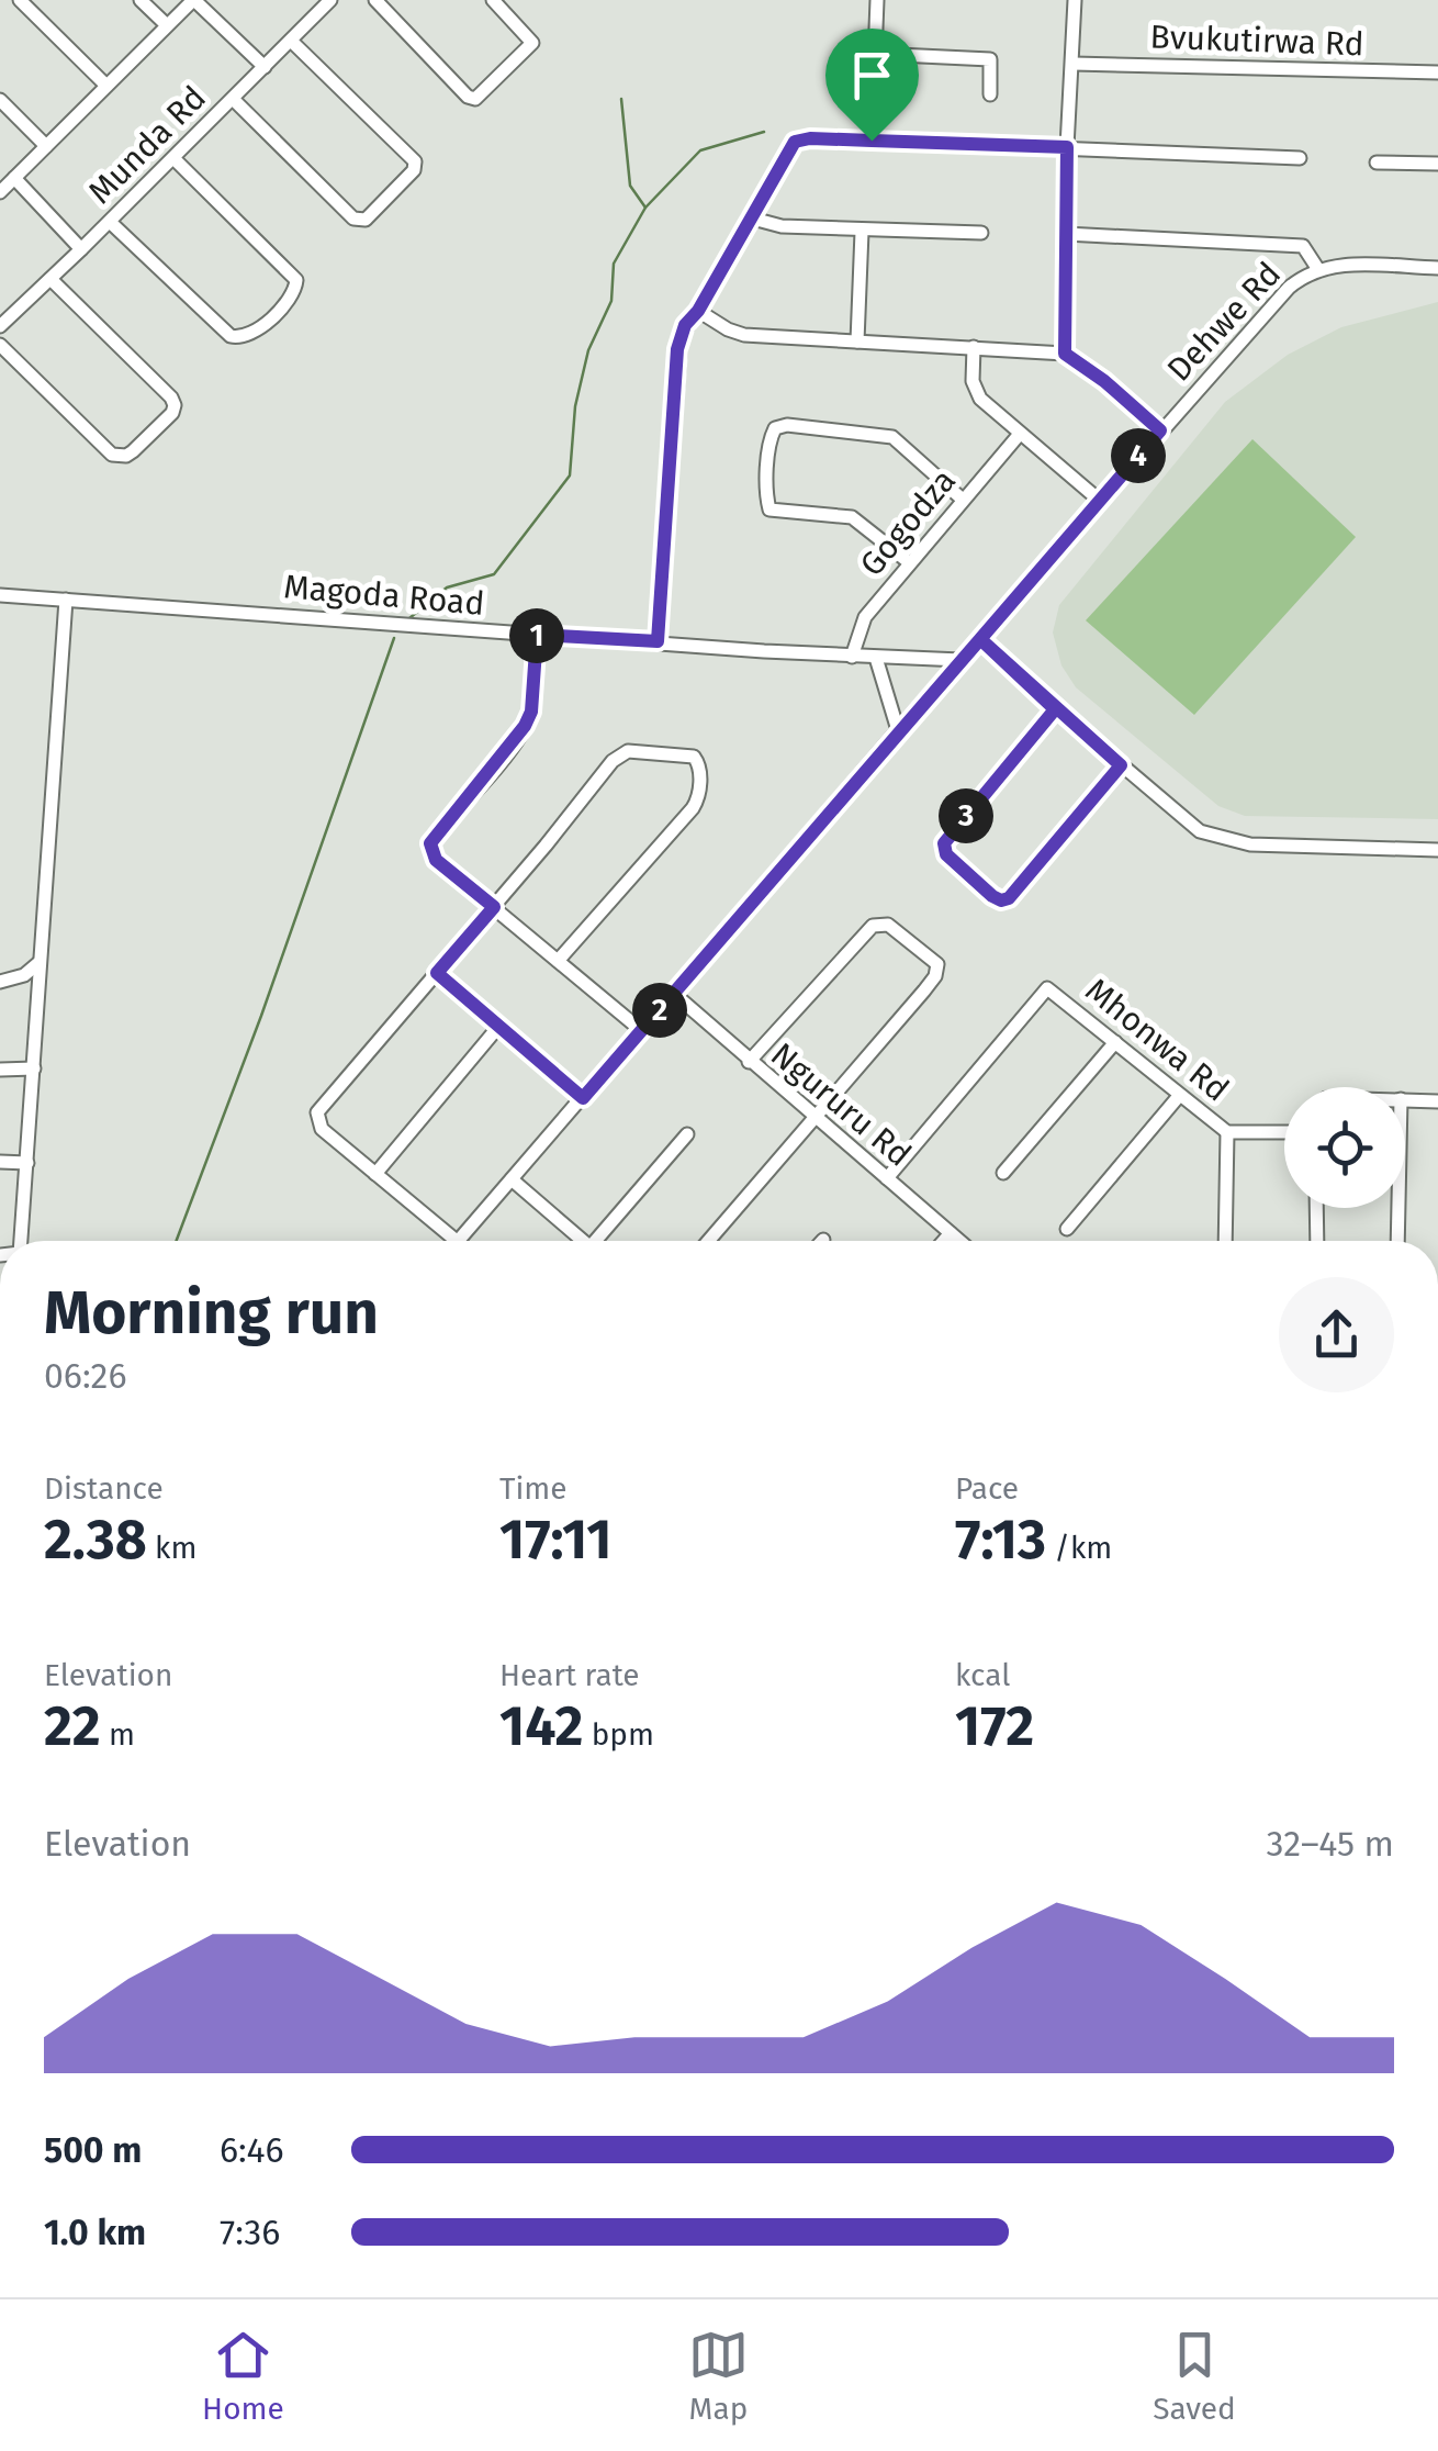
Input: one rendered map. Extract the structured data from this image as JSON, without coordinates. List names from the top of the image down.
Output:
{
  "streets": {
    "street": [
      "Bvukutirwa Rd",
      "Munda Rd",
      "Dehwe Rd",
      "Gogodza",
      "Magoda Road",
      "Mhonwa Rd",
      "Ngururu Rd"
    ]
  },
  "crossings": [
    ["Dehwe Rd", "Magoda Road"],
    ["Dehwe Rd", "Ngururu Rd"],
    ["Gogodza", "Magoda Road"],
    ["Mhonwa Rd", "Ngururu Rd"]
  ],
  "page": {
    "pins": [
      "4",
      "1",
      "3",
      "2"
    ],
    "heading": ["Morning run", "06:26"],
    "stats": [
      ["Distance", "2.38 km"],
      ["Time", "17:11"],
      ["Pace", "7:13 /km"],
      ["Elevation", "22 m"],
      ["Heart rate", "142 bpm"],
      ["kcal", "172"]
    ],
    "chart": ["Elevation", "32–45 m"],
    "list": [
      {
        "name": "500 m",
        "note": "6:46"
      },
      {
        "name": "1.0 km",
        "note": "7:36"
      }
    ],
    "tabs": ["Home", "Map", "Saved"]
  }
}
